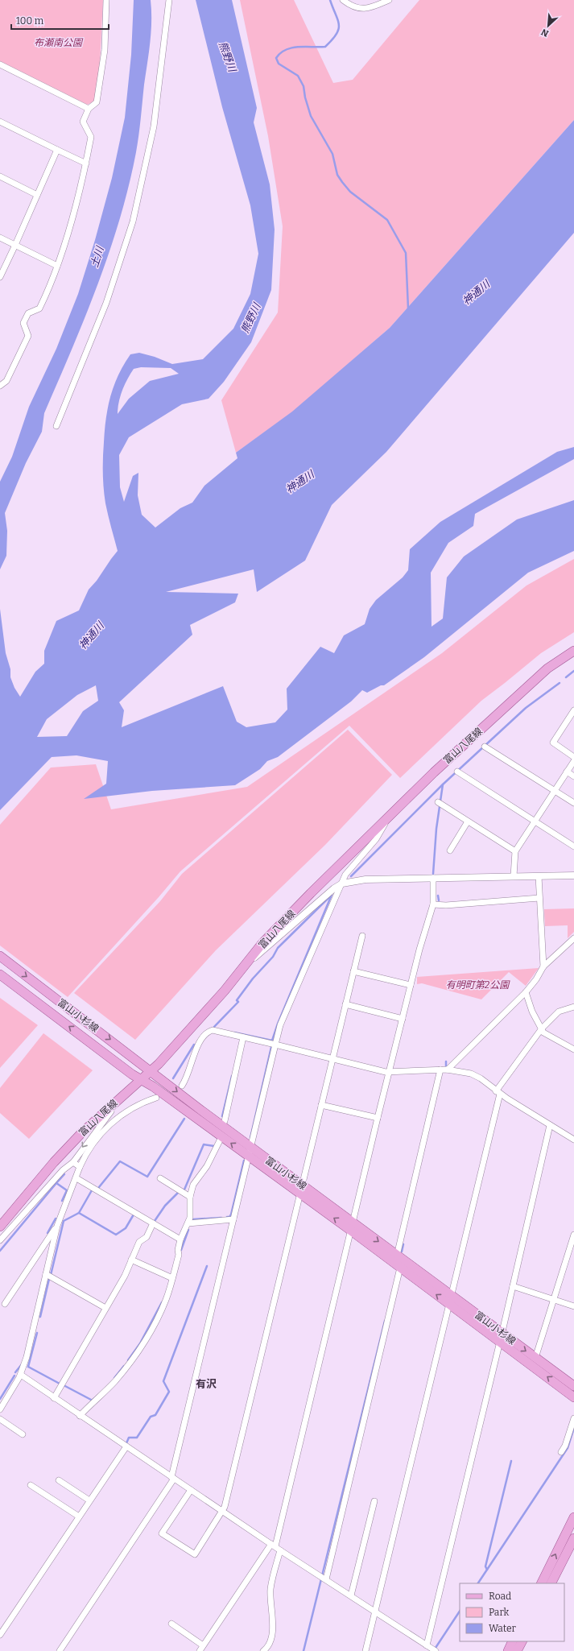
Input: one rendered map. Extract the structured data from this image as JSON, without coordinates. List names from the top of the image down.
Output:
{
  "streets": {
    "main road": ["富山八尾線", "富山小杉線"]
  },
  "crossings": [
    ["富山八尾線", "富山小杉線"]
  ],
  "districts": ["有沢"],
  "water": ["熊野川", "土川", "神通川"],
  "parks": ["布瀬南公園", "有明町第2公園"],
  "legend": ["Road", "Park", "Water"],
  "scale_bar": "100 m",
  "north": "bottom left"
}
